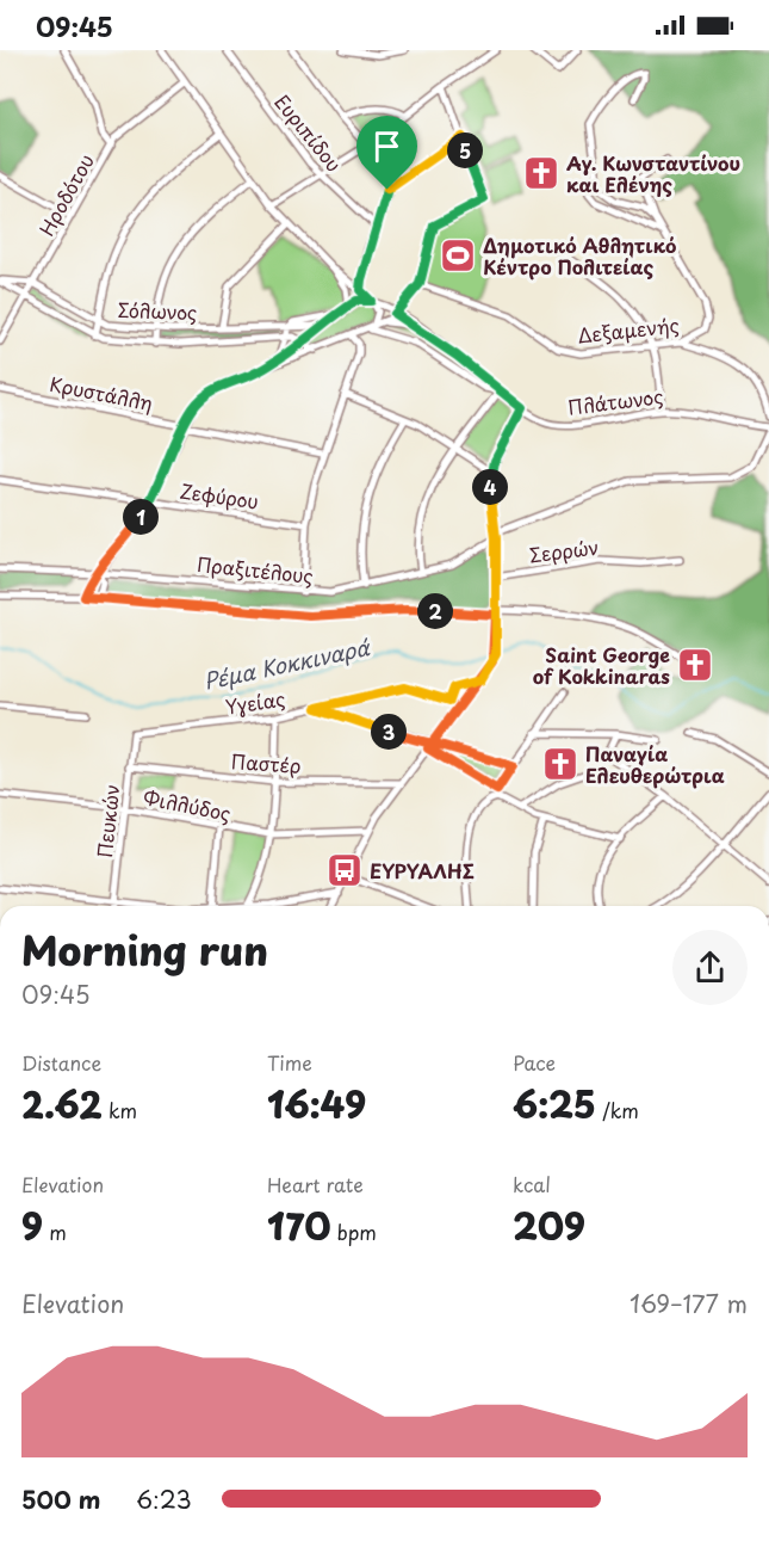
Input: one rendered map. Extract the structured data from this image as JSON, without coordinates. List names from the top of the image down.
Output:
{
  "streets": {
    "street": [
      "Ευριπίδου",
      "Ηροδότου",
      "Σόλωνος",
      "Δεξαμενής",
      "Κρυστάλλη",
      "Πλάτωνος",
      "Ζεφύρου",
      "Σερρών",
      "Πραξιτέλους",
      "Υγείας",
      "Παστέρ",
      "Φιλλύδος",
      "Πευκών"
    ]
  },
  "crossings": [
    ["Ηροδότου", "Σόλωνος"],
    ["Πλάτωνος", "Πραξιτέλους"],
    ["Υγείας", "Πευκών"],
    ["Παστέρ", "Πευκών"],
    ["Φιλλύδος", "Πευκών"]
  ],
  "water": ["Ρέμα Κοκκιναρά"],
  "places": {
    "church": ["Αγ. Κωνσταντίνου και Ελένης", "Saint George of Kokkinaras", "Παναγία Ελευθερώτρια"],
    "sports": ["Δημοτικό Αθλητικό Κέντρο Πολιτείας"],
    "bus stop": ["ΕΥΡΥΑΛΗΣ"]
  },
  "page": {
    "status": "09:45",
    "pins": [
      "5",
      "4",
      "1",
      "2",
      "3"
    ],
    "heading": ["Morning run", "09:45"],
    "stats": [
      ["Distance", "2.62 km"],
      ["Time", "16:49"],
      ["Pace", "6:25 /km"],
      ["Elevation", "9 m"],
      ["Heart rate", "170 bpm"],
      ["kcal", "209"]
    ],
    "chart": ["Elevation", "169–177 m"],
    "list": [
      {
        "name": "500 m",
        "note": "6:23"
      }
    ]
  }
}
